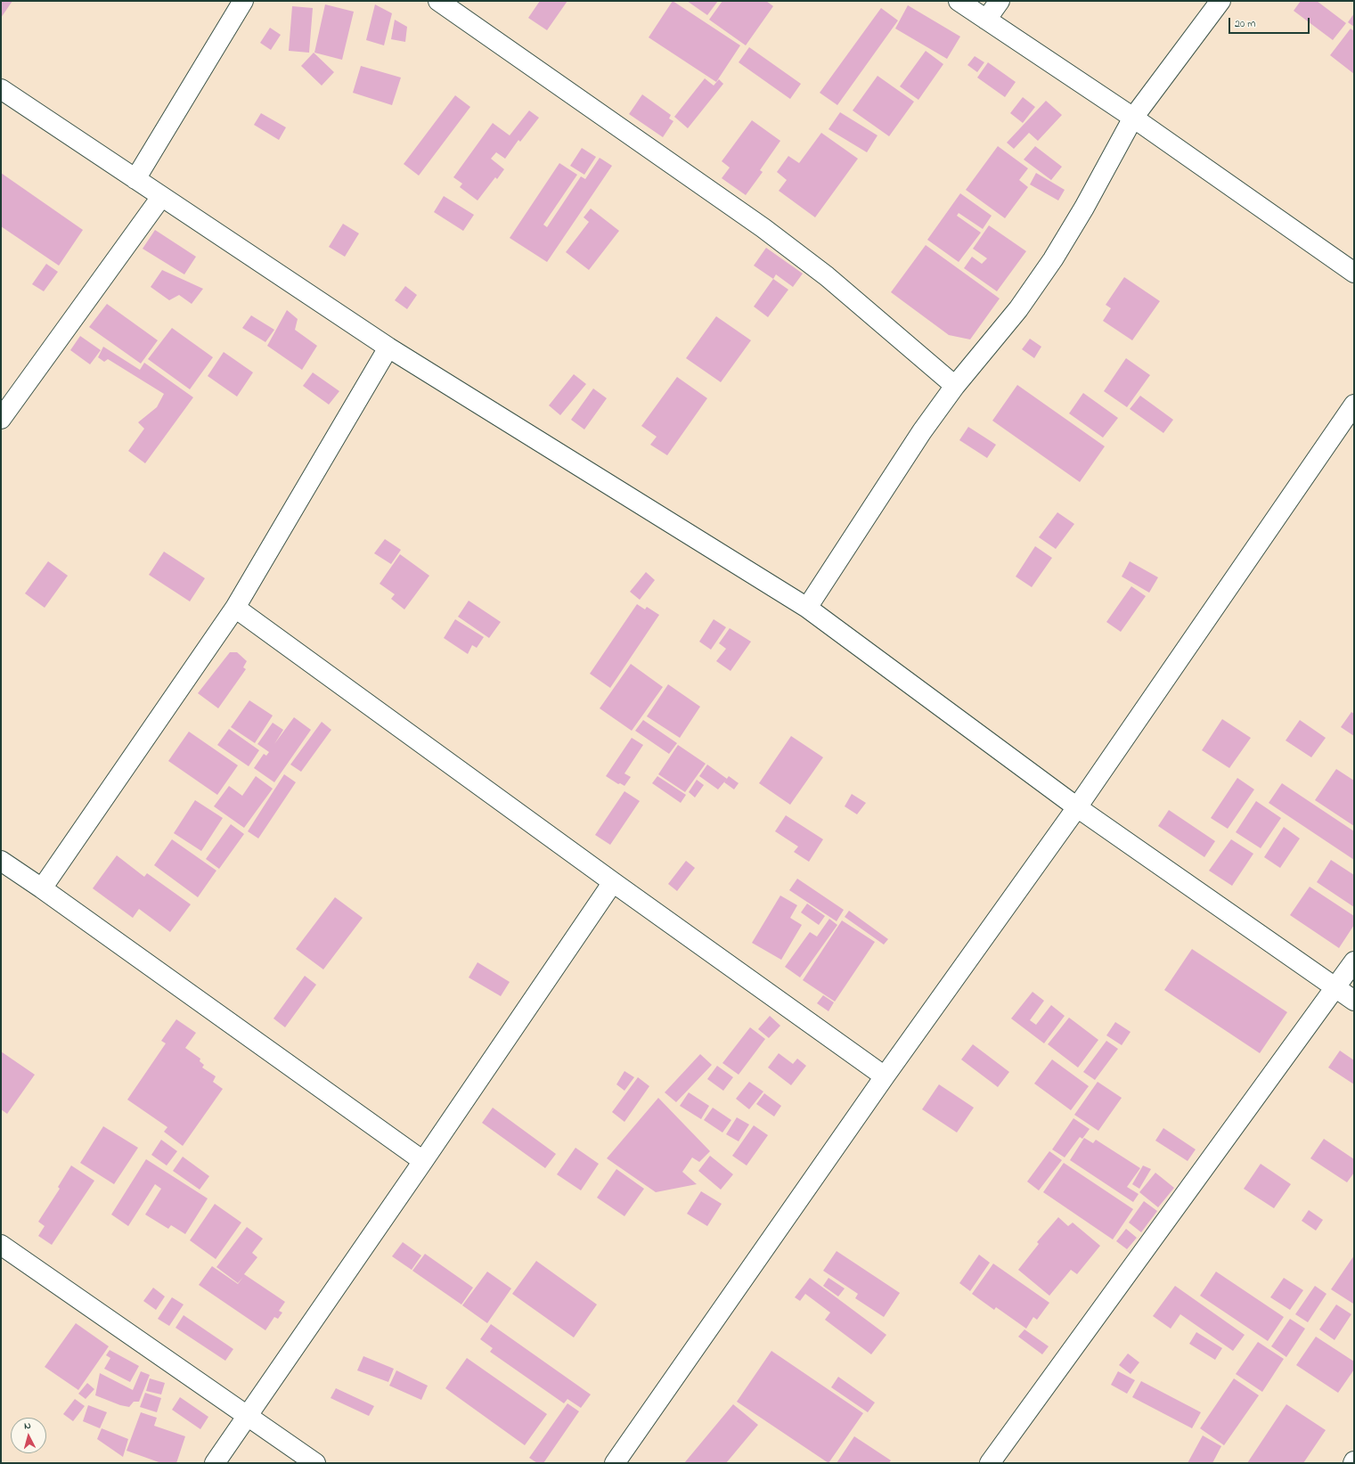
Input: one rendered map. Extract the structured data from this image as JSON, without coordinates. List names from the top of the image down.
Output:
{
  "scale_bar": "20 m",
  "north": "top"
}
